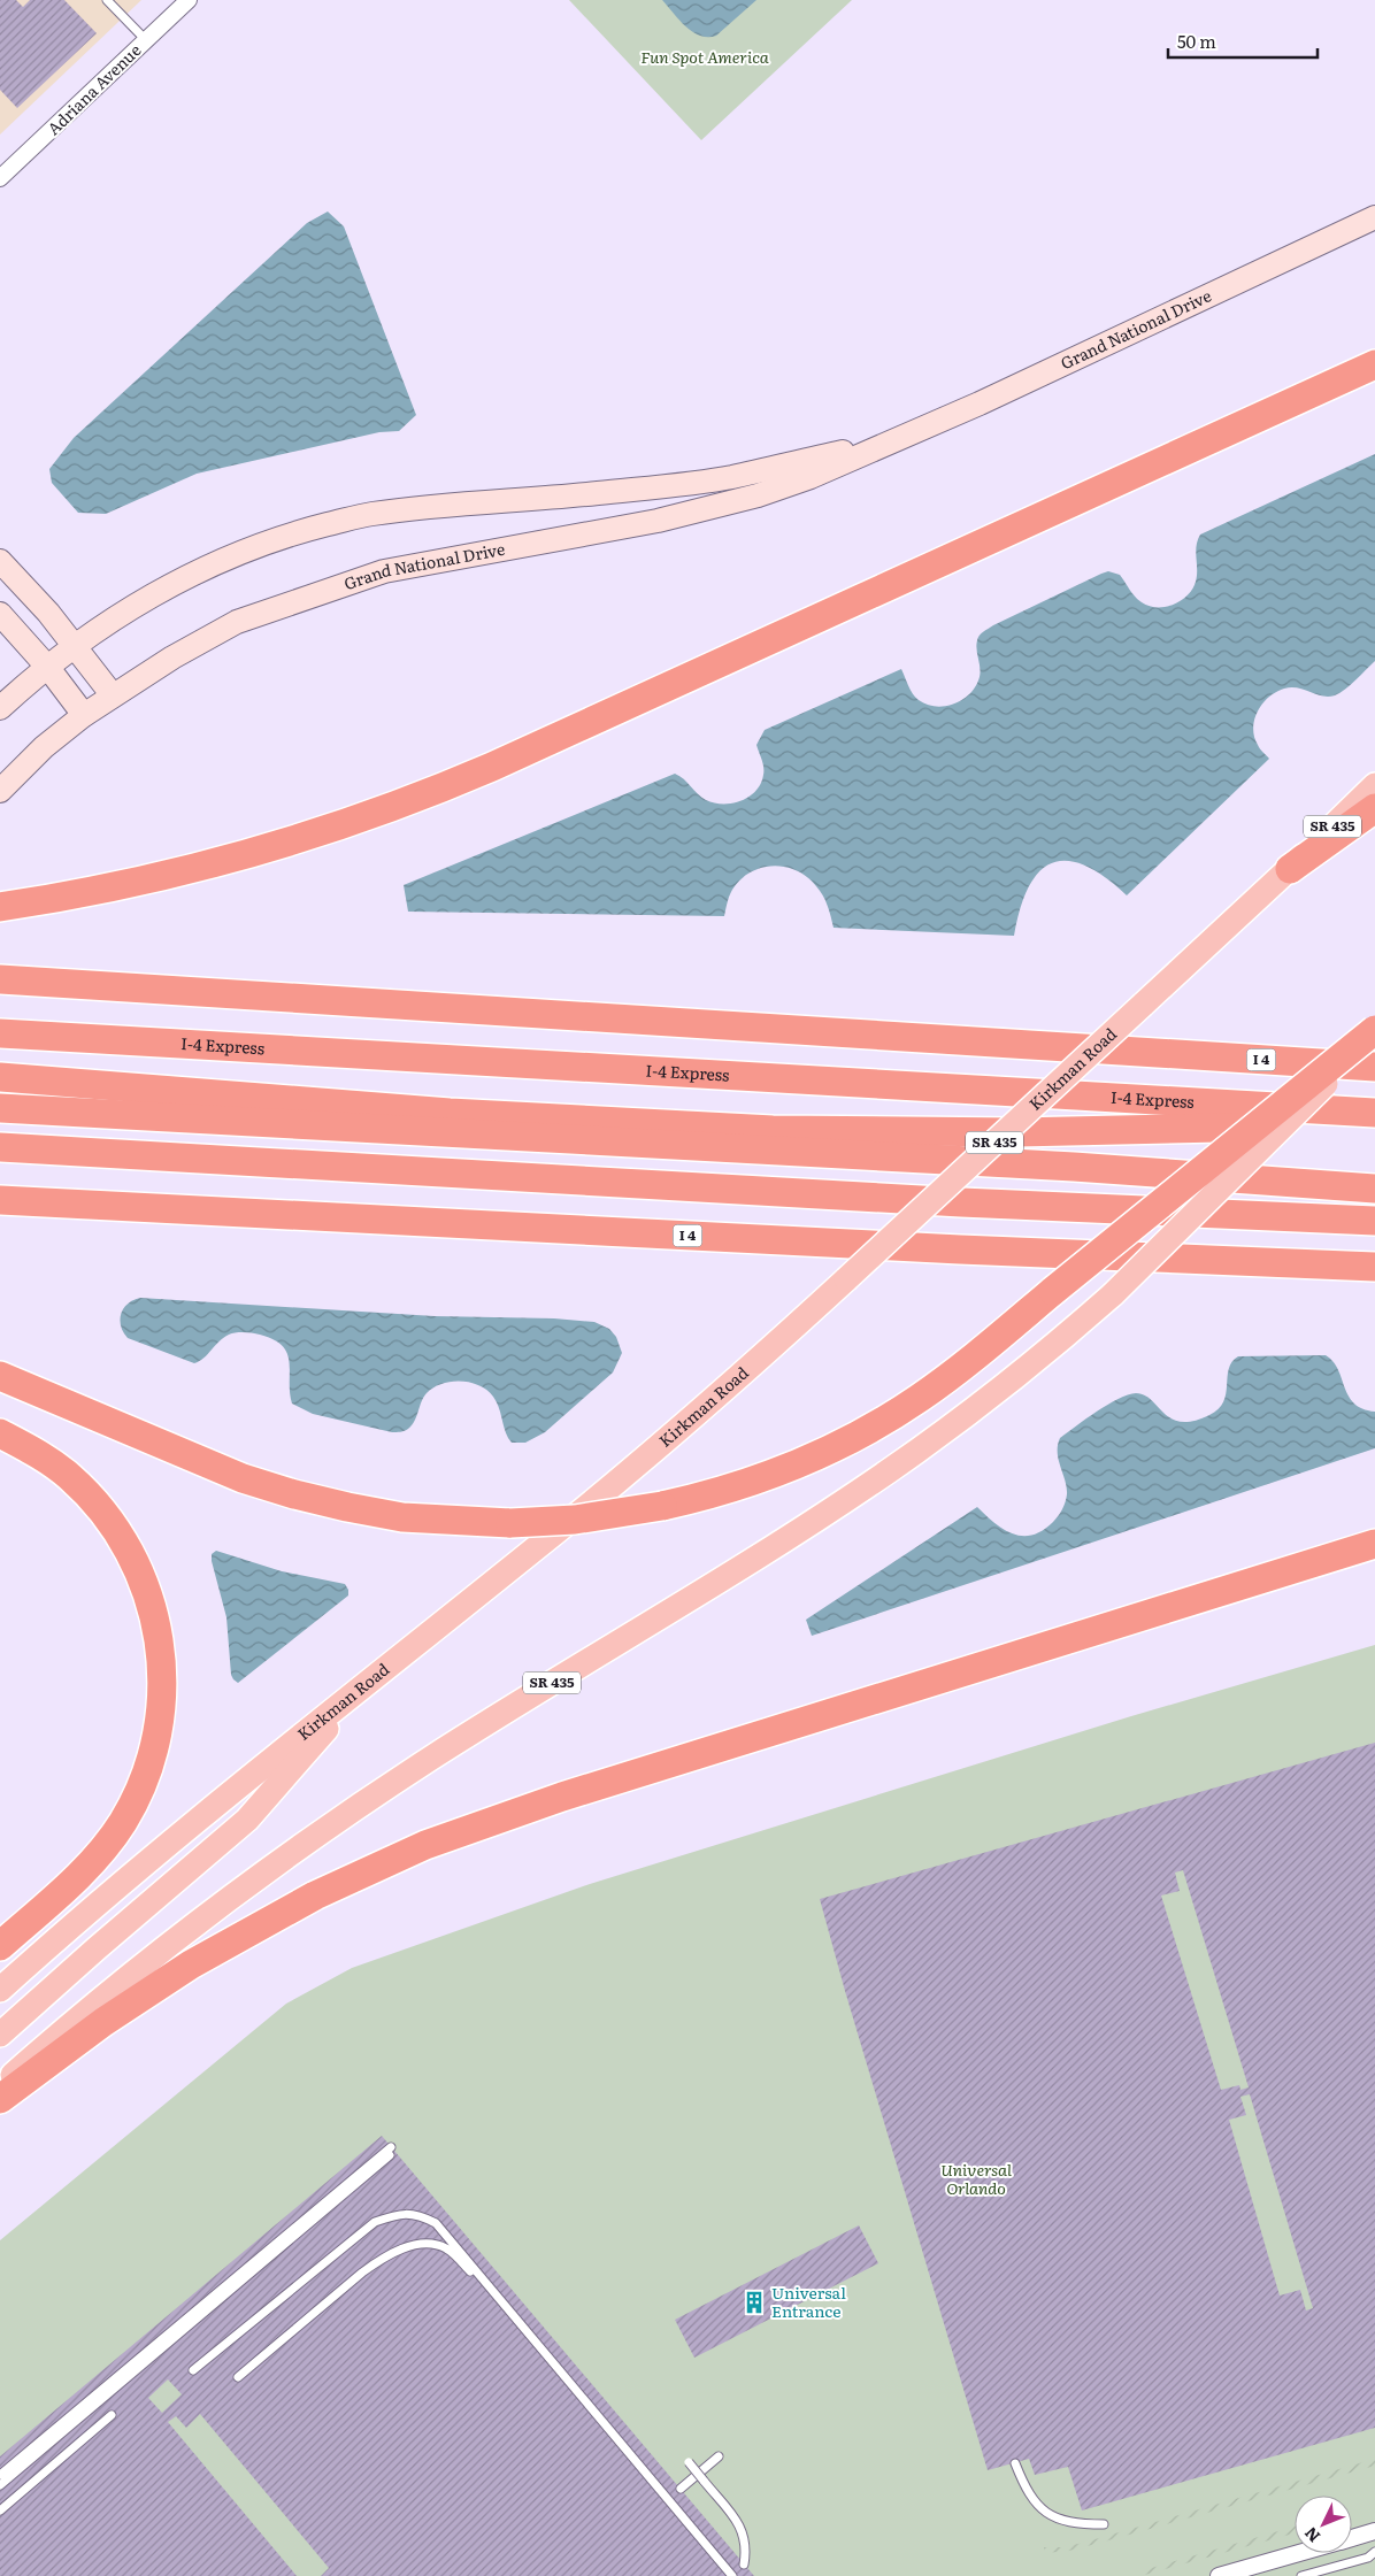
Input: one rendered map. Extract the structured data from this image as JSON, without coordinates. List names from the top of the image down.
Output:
{
  "streets": {
    "highway": ["I-4 Express", "I 4"],
    "main road": ["SR 435", "Kirkman Road"],
    "street": ["Adriana Avenue", "Grand National Drive"]
  },
  "parks": ["Fun Spot America", "Universal Orlando"],
  "places": {
    "building": ["Universal Entrance"]
  },
  "scale_bar": "50 m",
  "north": "bottom left"
}
